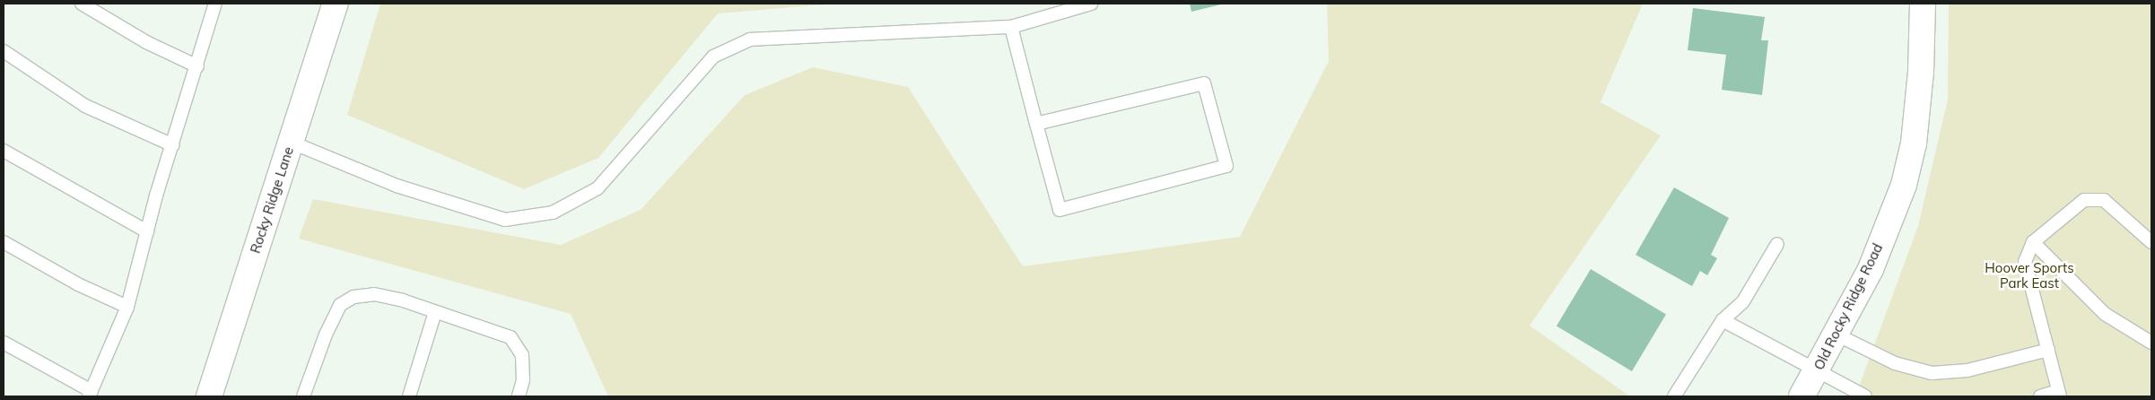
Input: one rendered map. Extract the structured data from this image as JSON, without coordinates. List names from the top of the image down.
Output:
{
  "streets": {
    "street": ["Rocky Ridge Lane", "Old Rocky Ridge Road"]
  },
  "parks": ["Hoover Sports Park East"]
}
